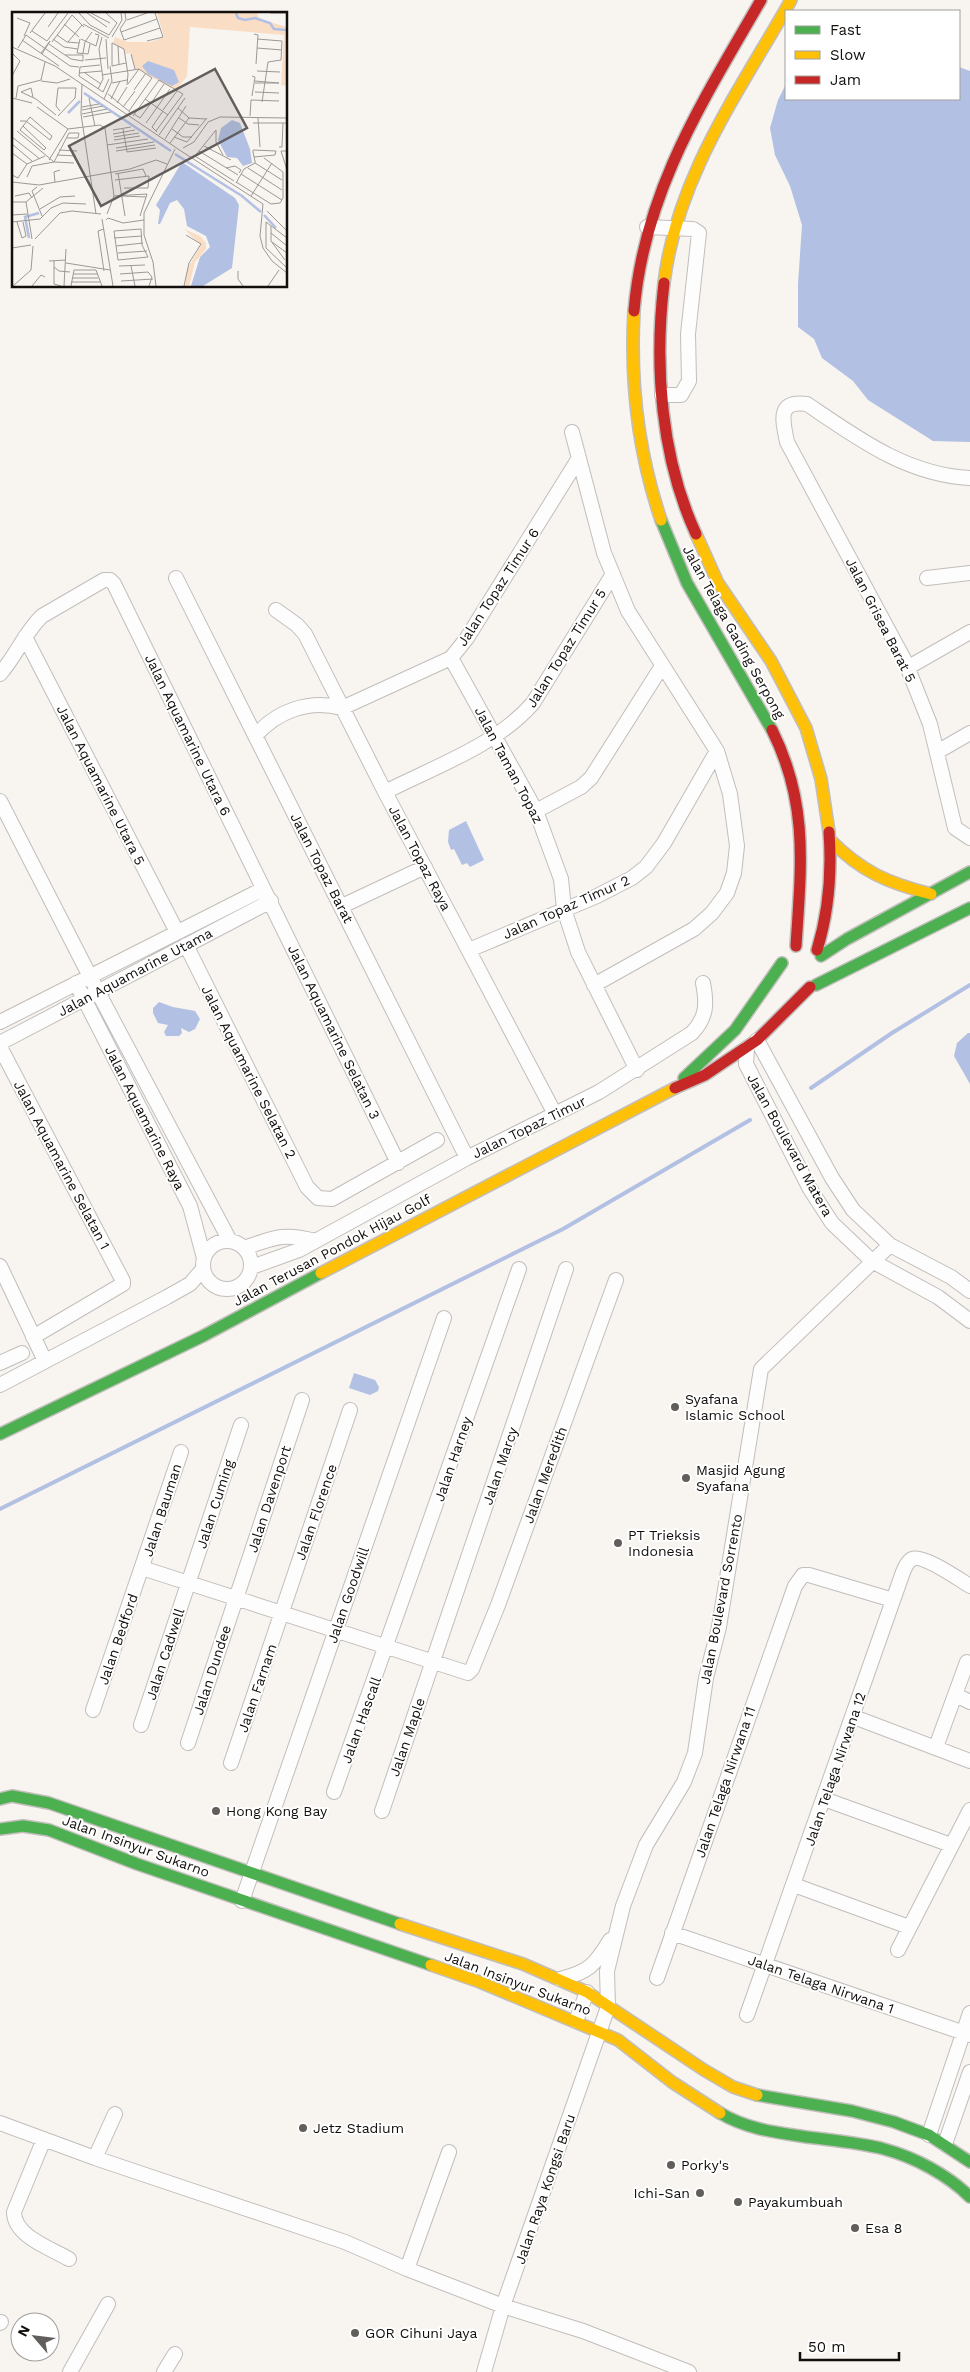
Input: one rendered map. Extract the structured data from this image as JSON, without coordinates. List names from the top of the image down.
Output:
{
  "streets": {
    "main road": ["Jalan Telaga Gading Serpong", "Jalan Terusan Pondok Hijau Golf", "Jalan Insinyur Sukarno"],
    "street": [
      "Jalan Topaz Timur 6",
      "Jalan Grisea Barat 5",
      "Jalan Topaz Timur 5",
      "Jalan Aquamarine Utara 6",
      "Jalan Taman Topaz",
      "Jalan Aquamarine Utara 5",
      "Jalan Topaz Raya",
      "Jalan Topaz Barat",
      "Jalan Topaz Timur 2",
      "Jalan Aquamarine Utama",
      "Jalan Aquamarine Selatan 3",
      "Jalan Aquamarine Selatan 2",
      "Jalan Aquamarine Raya",
      "Jalan Topaz Timur",
      "Jalan Boulevard Matera",
      "Jalan Aquamarine Selatan 1",
      "Jalan Harney",
      "Jalan Marcy",
      "Jalan Meredith",
      "Jalan Davenport",
      "Jalan Cuming",
      "Jalan Bauman",
      "Jalan Florence",
      "Jalan Goodwill",
      "Jalan Boulevard Sorrento",
      "Jalan Bedford",
      "Jalan Cadwell",
      "Jalan Dundee",
      "Jalan Farnam",
      "Jalan Hascall",
      "Jalan Maple",
      "Jalan Telaga Nirwana 12",
      "Jalan Telaga Nirwana 11",
      "Jalan Telaga Nirwana 1",
      "Jalan Raya Kongsi Baru"
    ]
  },
  "crossings": [
    ["Jalan Topaz Timur 6", "Jalan Taman Topaz"],
    ["Jalan Topaz Timur 6", "Jalan Topaz Raya"],
    ["Jalan Telaga Gading Serpong", "Jalan Terusan Pondok Hijau Golf"],
    ["Jalan Topaz Timur 5", "Jalan Taman Topaz"],
    ["Jalan Topaz Timur 5", "Jalan Topaz Raya"],
    ["Jalan Aquamarine Utara 6", "Jalan Aquamarine Utara 5"],
    ["Jalan Aquamarine Utara 6", "Jalan Aquamarine Utama"],
    ["Jalan Aquamarine Utara 6", "Jalan Aquamarine Selatan 3"],
    ["Jalan Taman Topaz", "Jalan Topaz Timur 2"],
    ["Jalan Taman Topaz", "Jalan Topaz Timur"],
    ["Jalan Aquamarine Utara 5", "Jalan Aquamarine Utama"],
    ["Jalan Topaz Raya", "Jalan Topaz Timur 2"],
    ["Jalan Topaz Raya", "Jalan Topaz Timur"],
    ["Jalan Topaz Barat", "Jalan Topaz Timur"],
    ["Jalan Aquamarine Utama", "Jalan Aquamarine Selatan 3"],
    ["Jalan Aquamarine Utama", "Jalan Aquamarine Selatan 2"],
    ["Jalan Aquamarine Utama", "Jalan Aquamarine Raya"],
    ["Jalan Aquamarine Selatan 3", "Jalan Aquamarine Selatan 2"],
    ["Jalan Aquamarine Raya", "Jalan Topaz Timur"],
    ["Jalan Boulevard Matera", "Jalan Terusan Pondok Hijau Golf"],
    ["Jalan Boulevard Matera", "Jalan Boulevard Sorrento"],
    ["Jalan Harney", "Jalan Hascall"],
    ["Jalan Marcy", "Jalan Meredith"],
    ["Jalan Marcy", "Jalan Maple"],
    ["Jalan Meredith", "Jalan Maple"],
    ["Jalan Davenport", "Jalan Dundee"],
    ["Jalan Cuming", "Jalan Cadwell"],
    ["Jalan Bauman", "Jalan Bedford"],
    ["Jalan Florence", "Jalan Farnam"],
    ["Jalan Goodwill", "Jalan Insinyur Sukarno"],
    ["Jalan Boulevard Sorrento", "Jalan Insinyur Sukarno"],
    ["Jalan Boulevard Sorrento", "Jalan Raya Kongsi Baru"],
    ["Jalan Telaga Nirwana 12", "Jalan Telaga Nirwana 11"],
    ["Jalan Telaga Nirwana 12", "Jalan Telaga Nirwana 1"],
    ["Jalan Telaga Nirwana 11", "Jalan Telaga Nirwana 1"],
    ["Jalan Insinyur Sukarno", "Jalan Raya Kongsi Baru"]
  ],
  "places": [
    "Syafana Islamic School",
    "Masjid Agung Syafana",
    "PT Trieksis Indonesia",
    "Hong Kong Bay",
    "Jetz Stadium",
    "Porky's",
    "Ichi-San",
    "Payakumbuah",
    "Esa 8",
    "GOR Cihuni Jaya"
  ],
  "legend": ["Fast", "Slow", "Jam"],
  "scale_bar": "50 m",
  "north": "top left"
}
